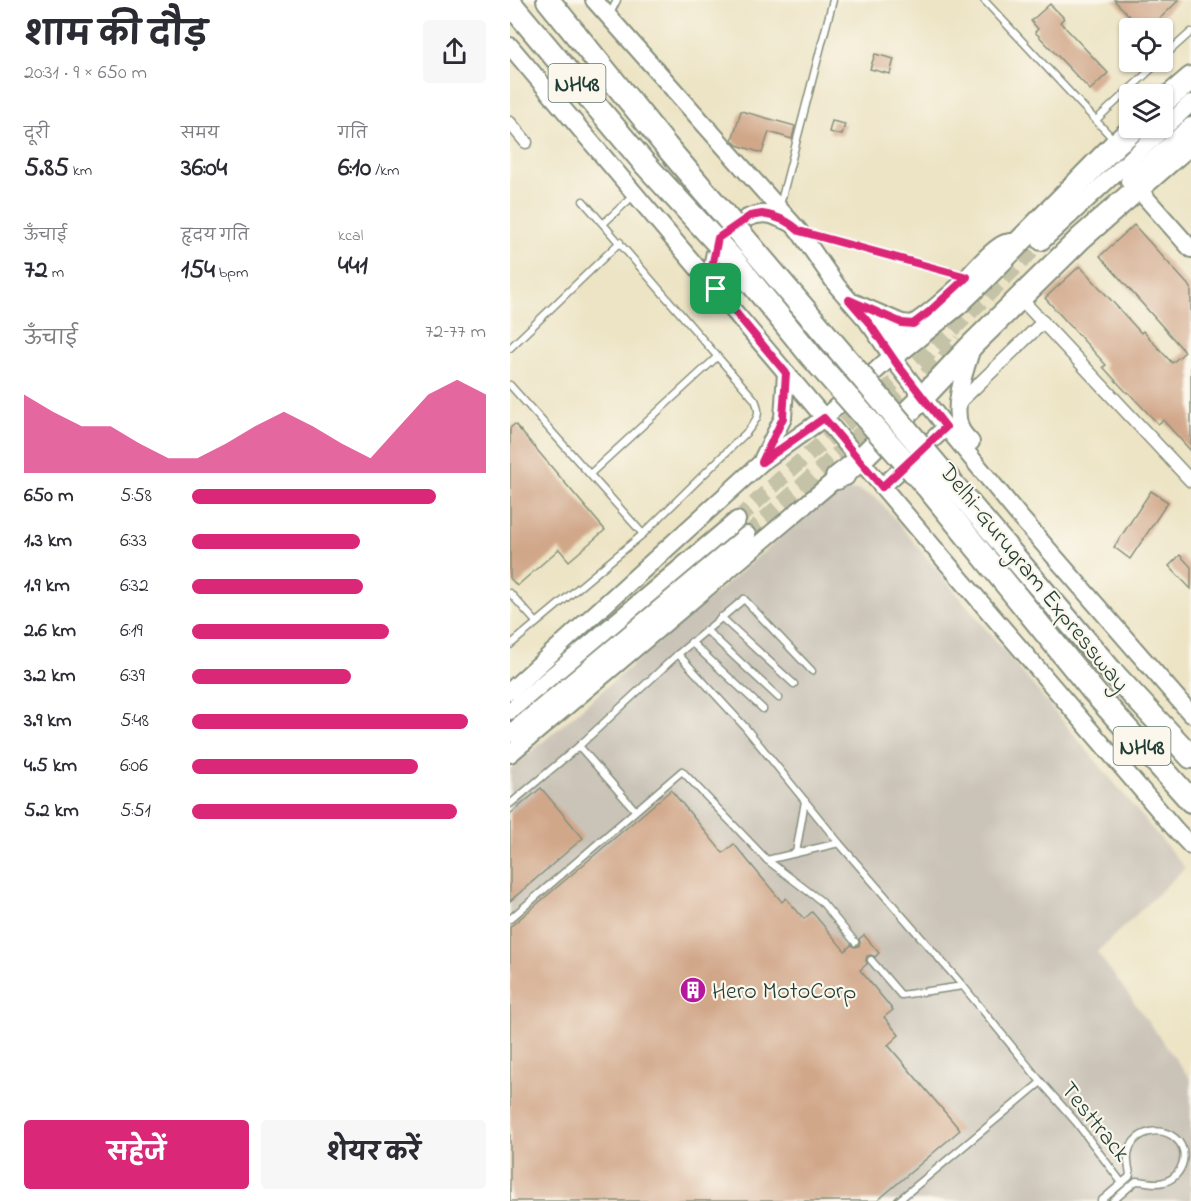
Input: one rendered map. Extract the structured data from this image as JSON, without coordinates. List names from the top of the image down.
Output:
{
  "streets": {
    "highway": ["NH48", "Delhi-Gurugram Expressway"],
    "lane": ["Testtrack"]
  },
  "places": {
    "building": ["Hero MotoCorp"]
  },
  "page": {
    "heading": ["शाम की दौड़", "20:31 · 9 × 650 m"],
    "stats": [
      ["दूरी", "5.85 km"],
      ["समय", "36:04"],
      ["गति", "6:10 /km"],
      ["ऊँचाई", "72 m"],
      ["हृदय गति", "154 bpm"],
      ["kcal", "441"]
    ],
    "chart": ["ऊँचाई", "72–77 m"],
    "list": [
      {
        "name": "650 m",
        "note": "5:58"
      },
      {
        "name": "1.3 km",
        "note": "6:33"
      },
      {
        "name": "1.9 km",
        "note": "6:32"
      },
      {
        "name": "2.6 km",
        "note": "6:19"
      },
      {
        "name": "3.2 km",
        "note": "6:39"
      },
      {
        "name": "3.9 km",
        "note": "5:48"
      },
      {
        "name": "4.5 km",
        "note": "6:06"
      },
      {
        "name": "5.2 km",
        "note": "5:51"
      }
    ],
    "buttons": ["सहेजें", "शेयर करें"]
  }
}
